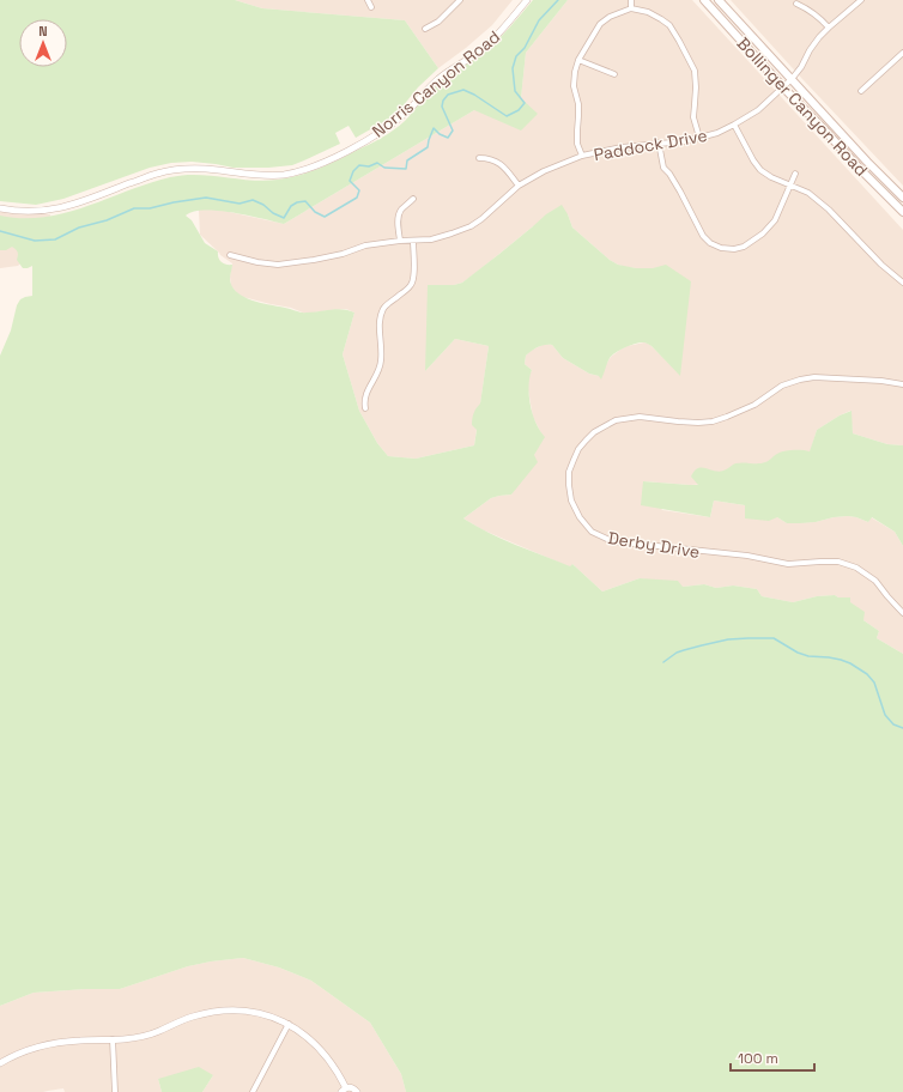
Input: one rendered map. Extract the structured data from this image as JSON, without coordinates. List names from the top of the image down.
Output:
{
  "streets": {
    "main road": ["Bollinger Canyon Road"],
    "street": ["Norris Canyon Road", "Paddock Drive", "Derby Drive"]
  },
  "crossings": [
    ["Bollinger Canyon Road", "Paddock Drive"]
  ],
  "scale_bar": "100 m",
  "north": "top"
}
